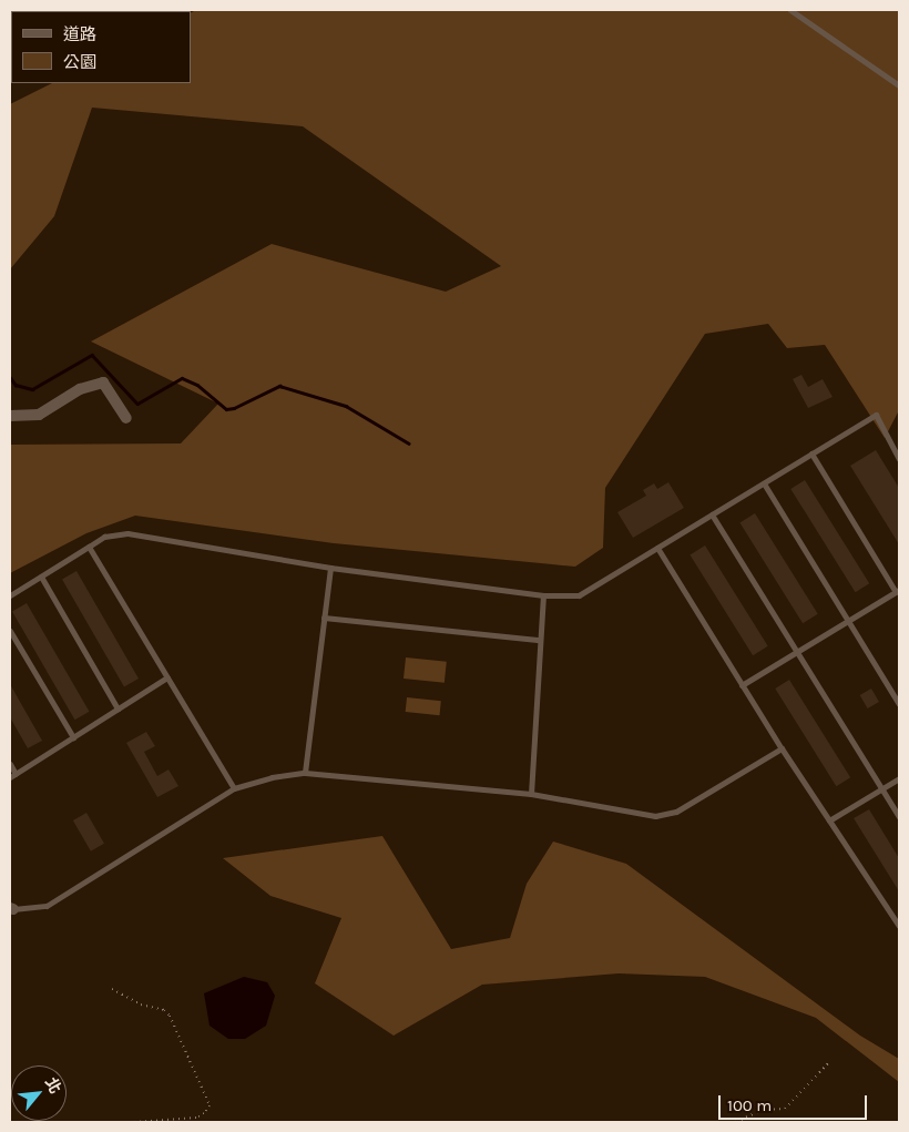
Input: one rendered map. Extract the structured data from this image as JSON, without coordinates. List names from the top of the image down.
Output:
{
  "legend": ["道路", "公園"],
  "scale_bar": "100 m",
  "north": "top right"
}
